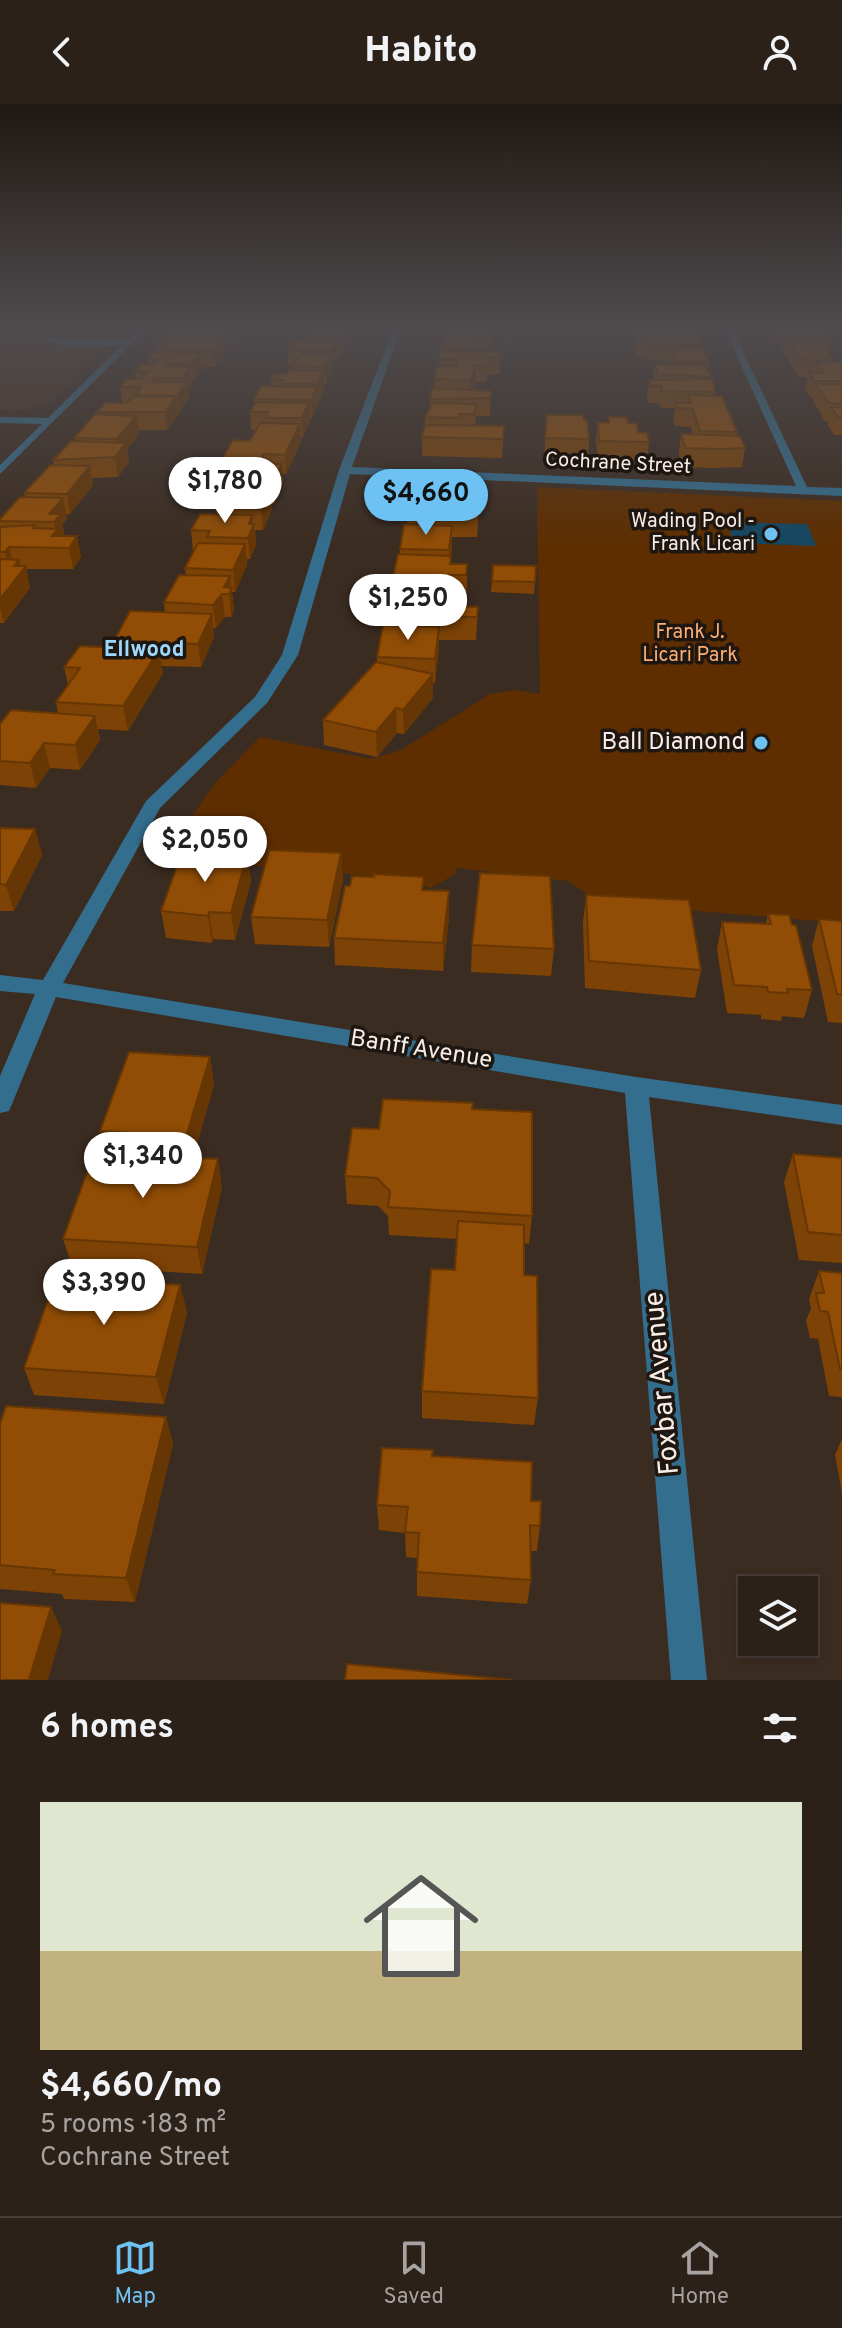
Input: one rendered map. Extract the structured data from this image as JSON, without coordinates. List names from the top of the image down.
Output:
{
  "streets": {
    "street": ["Cochrane Street", "Banff Avenue", "Foxbar Avenue"]
  },
  "crossings": [
    ["Banff Avenue", "Foxbar Avenue"]
  ],
  "districts": ["Ellwood"],
  "parks": ["Frank J. Licari Park"],
  "places": ["Wading Pool - Frank Licari", "Ball Diamond"],
  "page": {
    "header": "Habito",
    "price": [
      "$1,780",
      "$4,660",
      "$1,250",
      "$2,050",
      "$1,340",
      "$3,390"
    ],
    "heading": "6 homes",
    "list": [
      {
        "name": "$4,660/mo",
        "note": "5 rooms · 183 m² · Cochrane Street"
      }
    ],
    "tabs": ["Map", "Saved", "Home"]
  }
}
